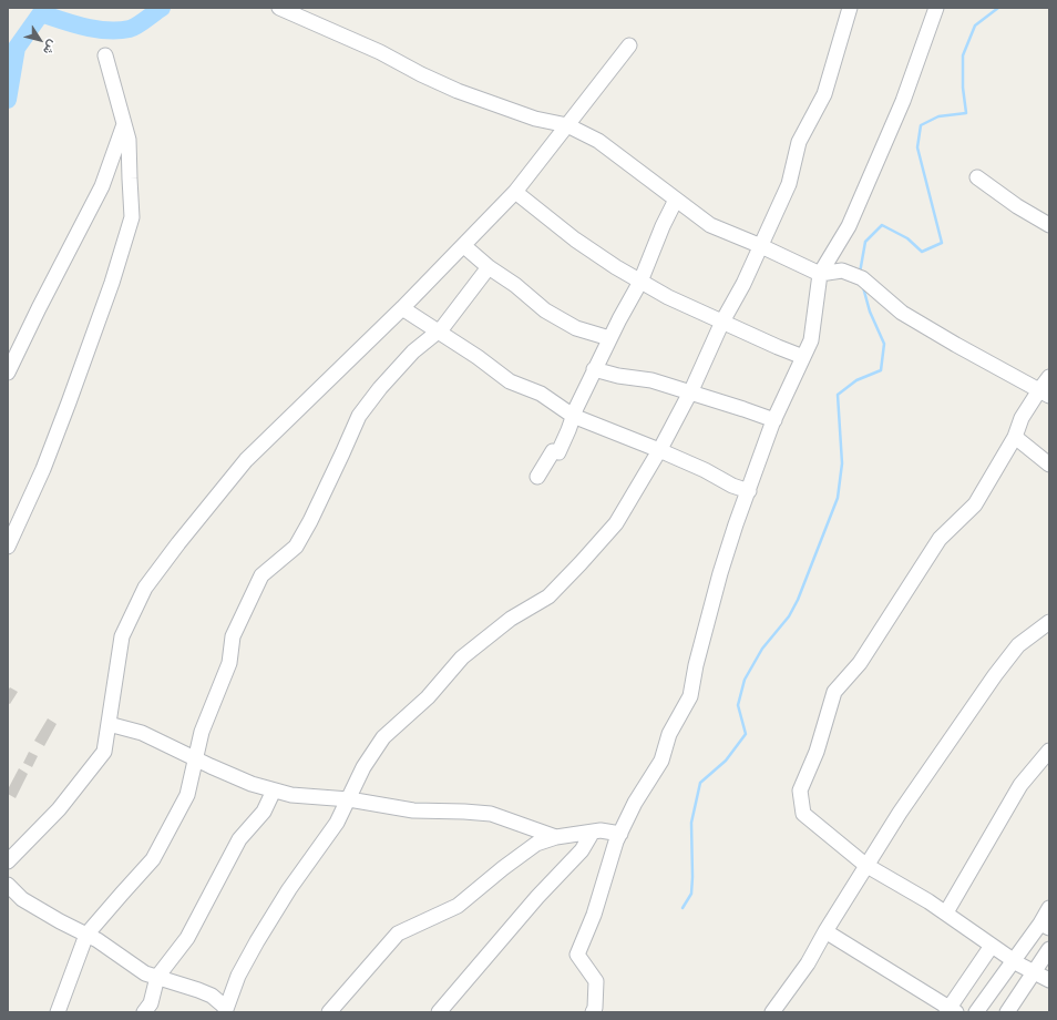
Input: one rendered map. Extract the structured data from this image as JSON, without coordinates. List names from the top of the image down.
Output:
{
  "north": "bottom right"
}
